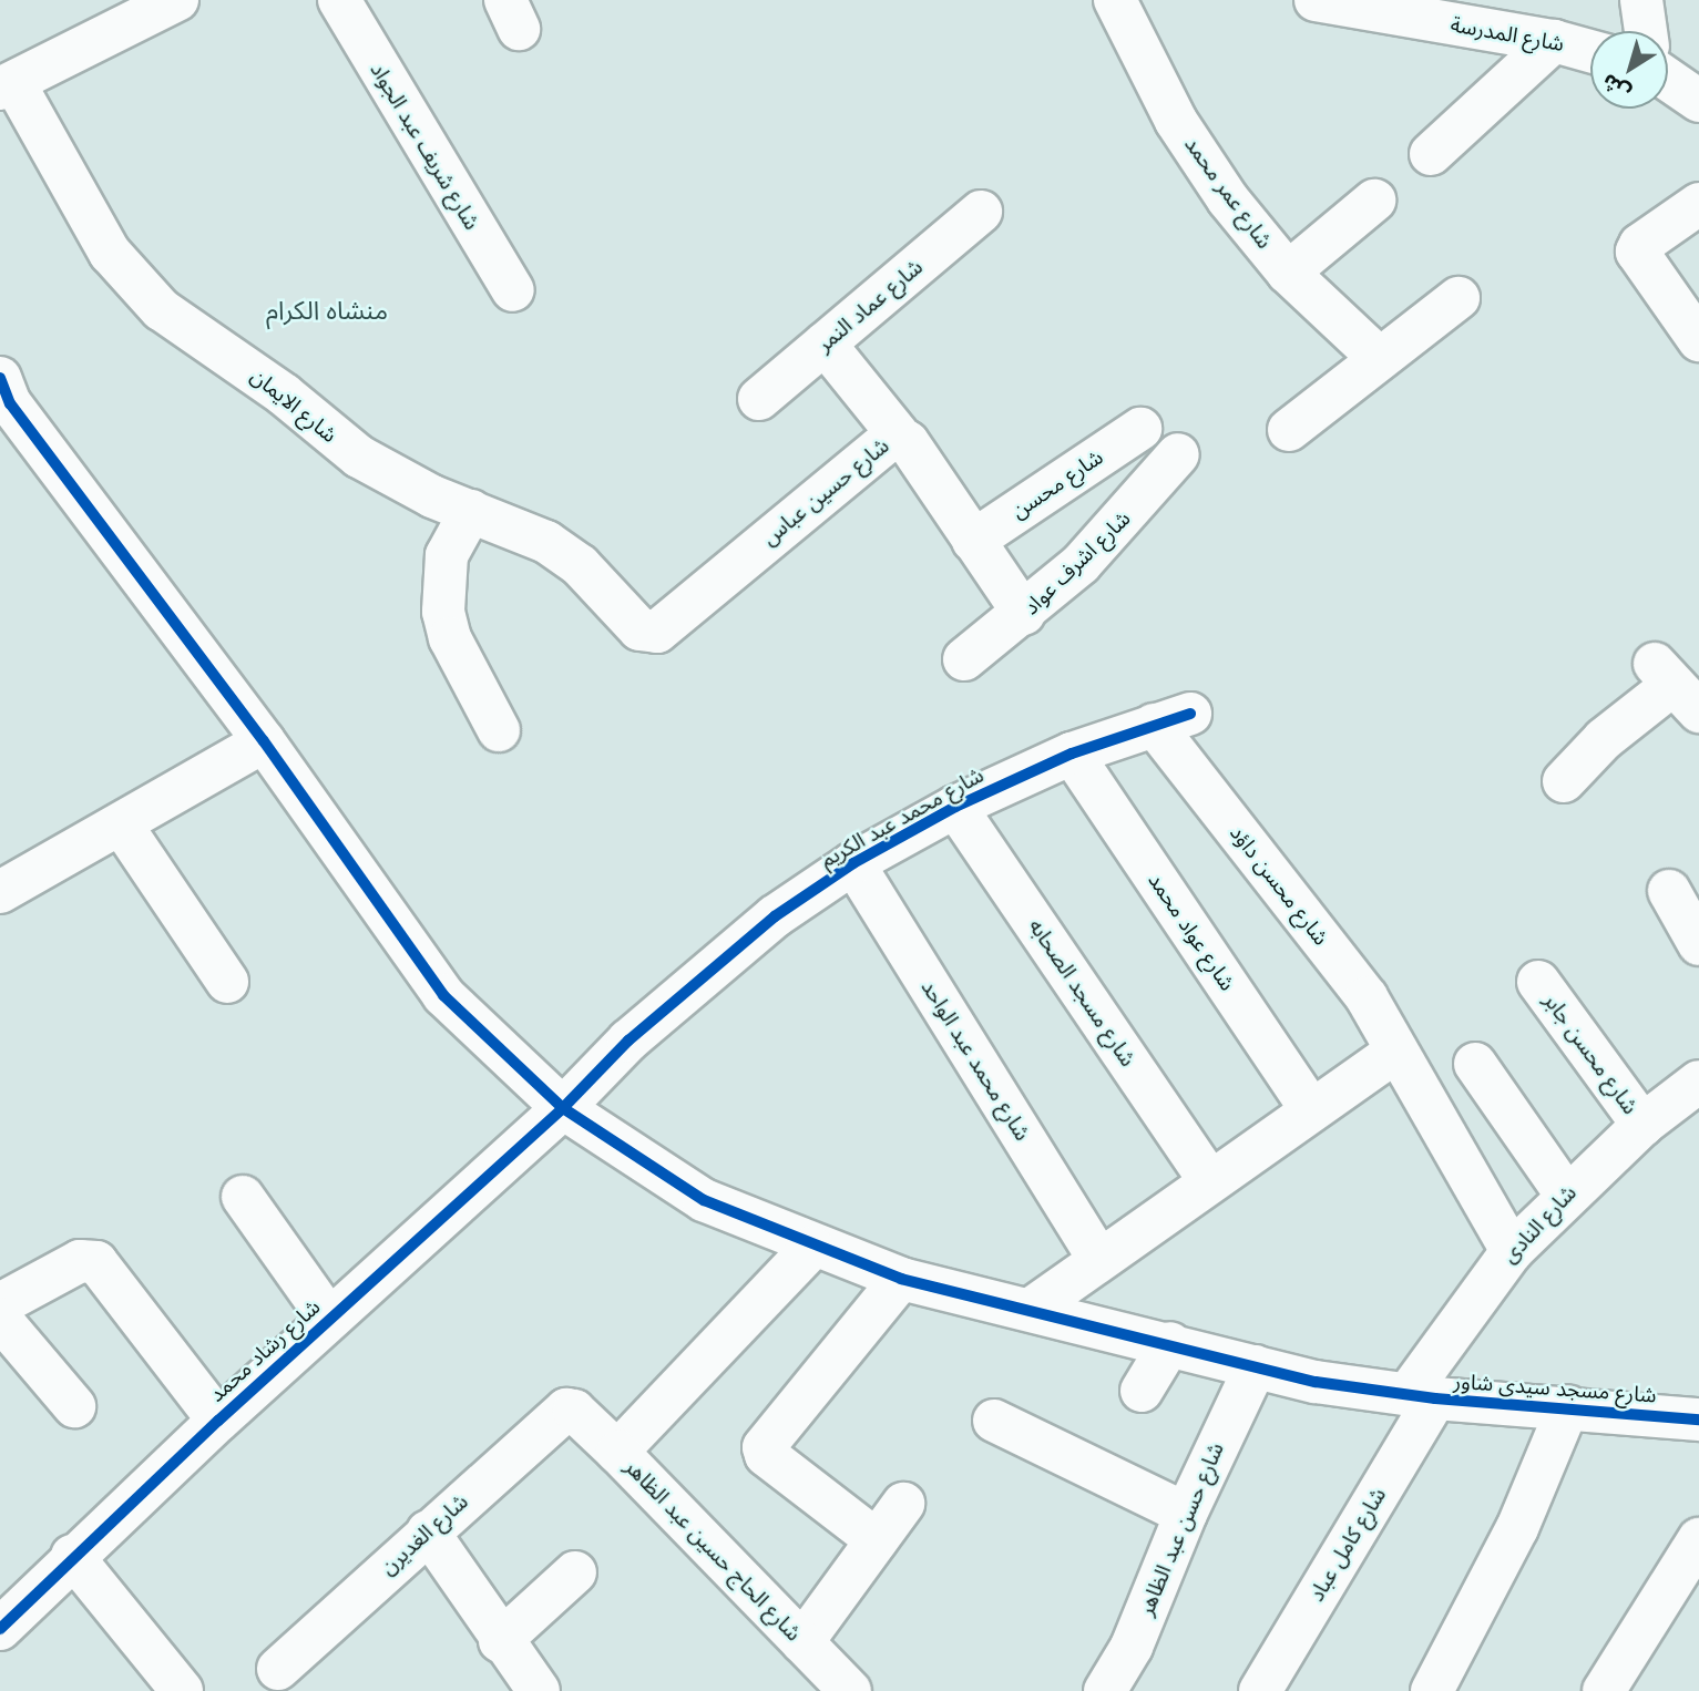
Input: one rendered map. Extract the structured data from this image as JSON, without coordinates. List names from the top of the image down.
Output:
{
  "streets": {
    "street": [
      "شارع المدرسة",
      "شارع شريف عبد الجواد",
      "شارع عمر محمد",
      "شارع عماد النمر",
      "شارع الايمان",
      "شارع محسن",
      "شارع حسين عباس",
      "شارع اشرف عواد",
      "شارع محمد عبد الكريم",
      "شارع محسن داؤد",
      "شارع عواد محمد",
      "شارع مسجد الصحابه",
      "شارع محسن جابر",
      "شارع محمد عبد الواحد",
      "شارع النادى",
      "شارع رشاد محمد",
      "شارع مسجد سيدى شاور",
      "شارع حسن عبد الظاهر",
      "شارع الغديرن",
      "شارع كامل عباد",
      "شارع الحاج حسين عبد الظاهر"
    ]
  },
  "crossings": [
    ["شارع الايمان", "شارع حسين عباس"],
    ["شارع محسن", "شارع حسين عباس"],
    ["شارع حسين عباس", "شارع اشرف عواد"],
    ["شارع محمد عبد الكريم", "شارع محسن داؤد"],
    ["شارع محمد عبد الكريم", "شارع عواد محمد"],
    ["شارع محمد عبد الكريم", "شارع مسجد الصحابه"],
    ["شارع محمد عبد الكريم", "شارع محمد عبد الواحد"],
    ["شارع محمد عبد الكريم", "شارع رشاد محمد"],
    ["شارع محمد عبد الكريم", "شارع مسجد سيدى شاور"],
    ["شارع محسن داؤد", "شارع النادى"],
    ["شارع محسن جابر", "شارع النادى"],
    ["شارع النادى", "شارع مسجد سيدى شاور"],
    ["شارع النادى", "شارع كامل عباد"],
    ["شارع رشاد محمد", "شارع مسجد سيدى شاور"],
    ["شارع مسجد سيدى شاور", "شارع حسن عبد الظاهر"],
    ["شارع مسجد سيدى شاور", "شارع كامل عباد"],
    ["شارع الغديرن", "شارع الحاج حسين عبد الظاهر"]
  ],
  "districts": ["منشاه الكرام"],
  "north": "bottom left"
}
